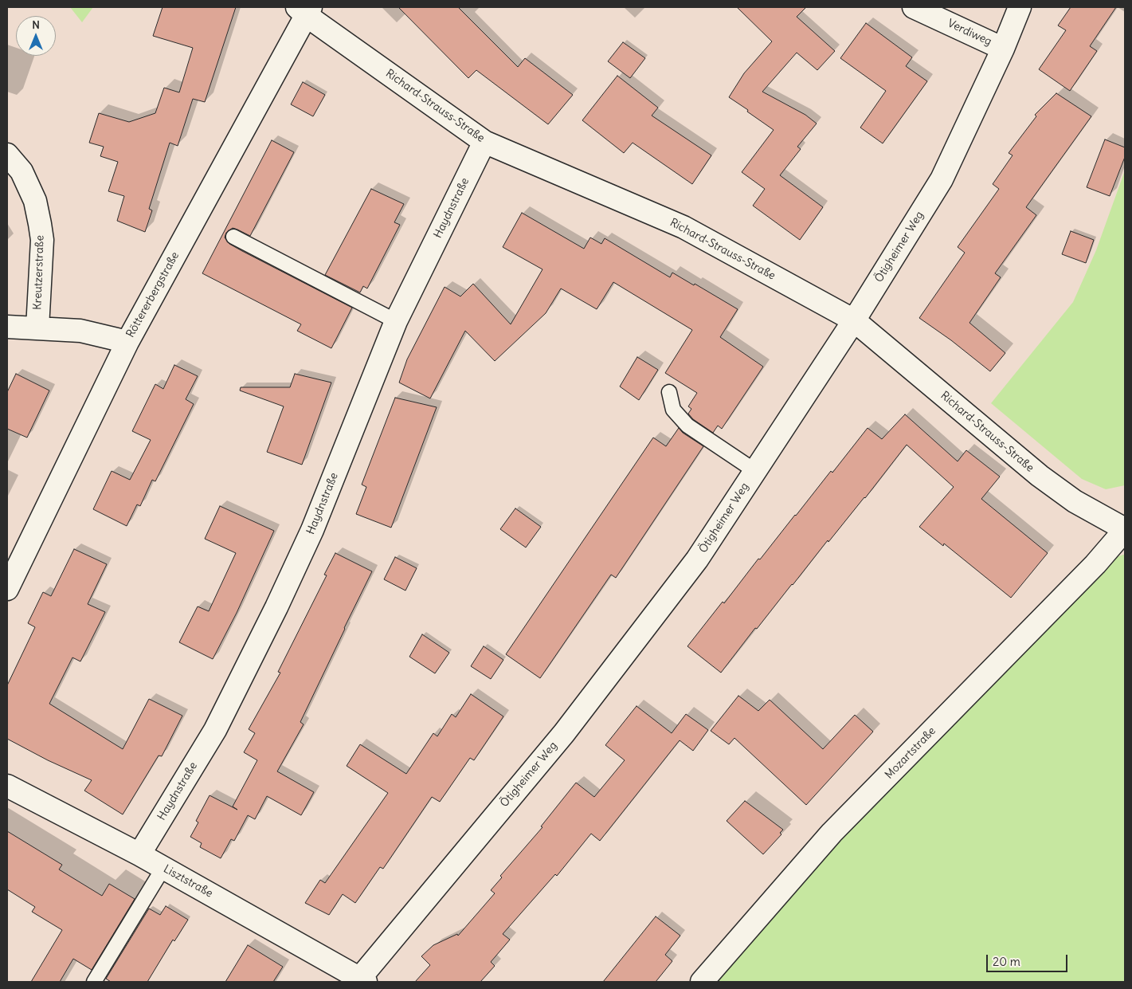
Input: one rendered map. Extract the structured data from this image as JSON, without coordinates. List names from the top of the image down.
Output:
{
  "streets": {
    "street": [
      "Verdiweg",
      "Richard-Strauss-Straße",
      "Haydnstraße",
      "Ötigheimer Weg",
      "Kreutzerstraße",
      "Röttererbergstraße",
      "Mozartstraße",
      "Lisztstraße"
    ]
  },
  "crossings": [
    ["Verdiweg", "Ötigheimer Weg"],
    ["Richard-Strauss-Straße", "Haydnstraße"],
    ["Richard-Strauss-Straße", "Ötigheimer Weg"],
    ["Richard-Strauss-Straße", "Röttererbergstraße"],
    ["Richard-Strauss-Straße", "Mozartstraße"],
    ["Haydnstraße", "Lisztstraße"],
    ["Ötigheimer Weg", "Lisztstraße"]
  ],
  "scale_bar": "20 m",
  "north": "top"
}
